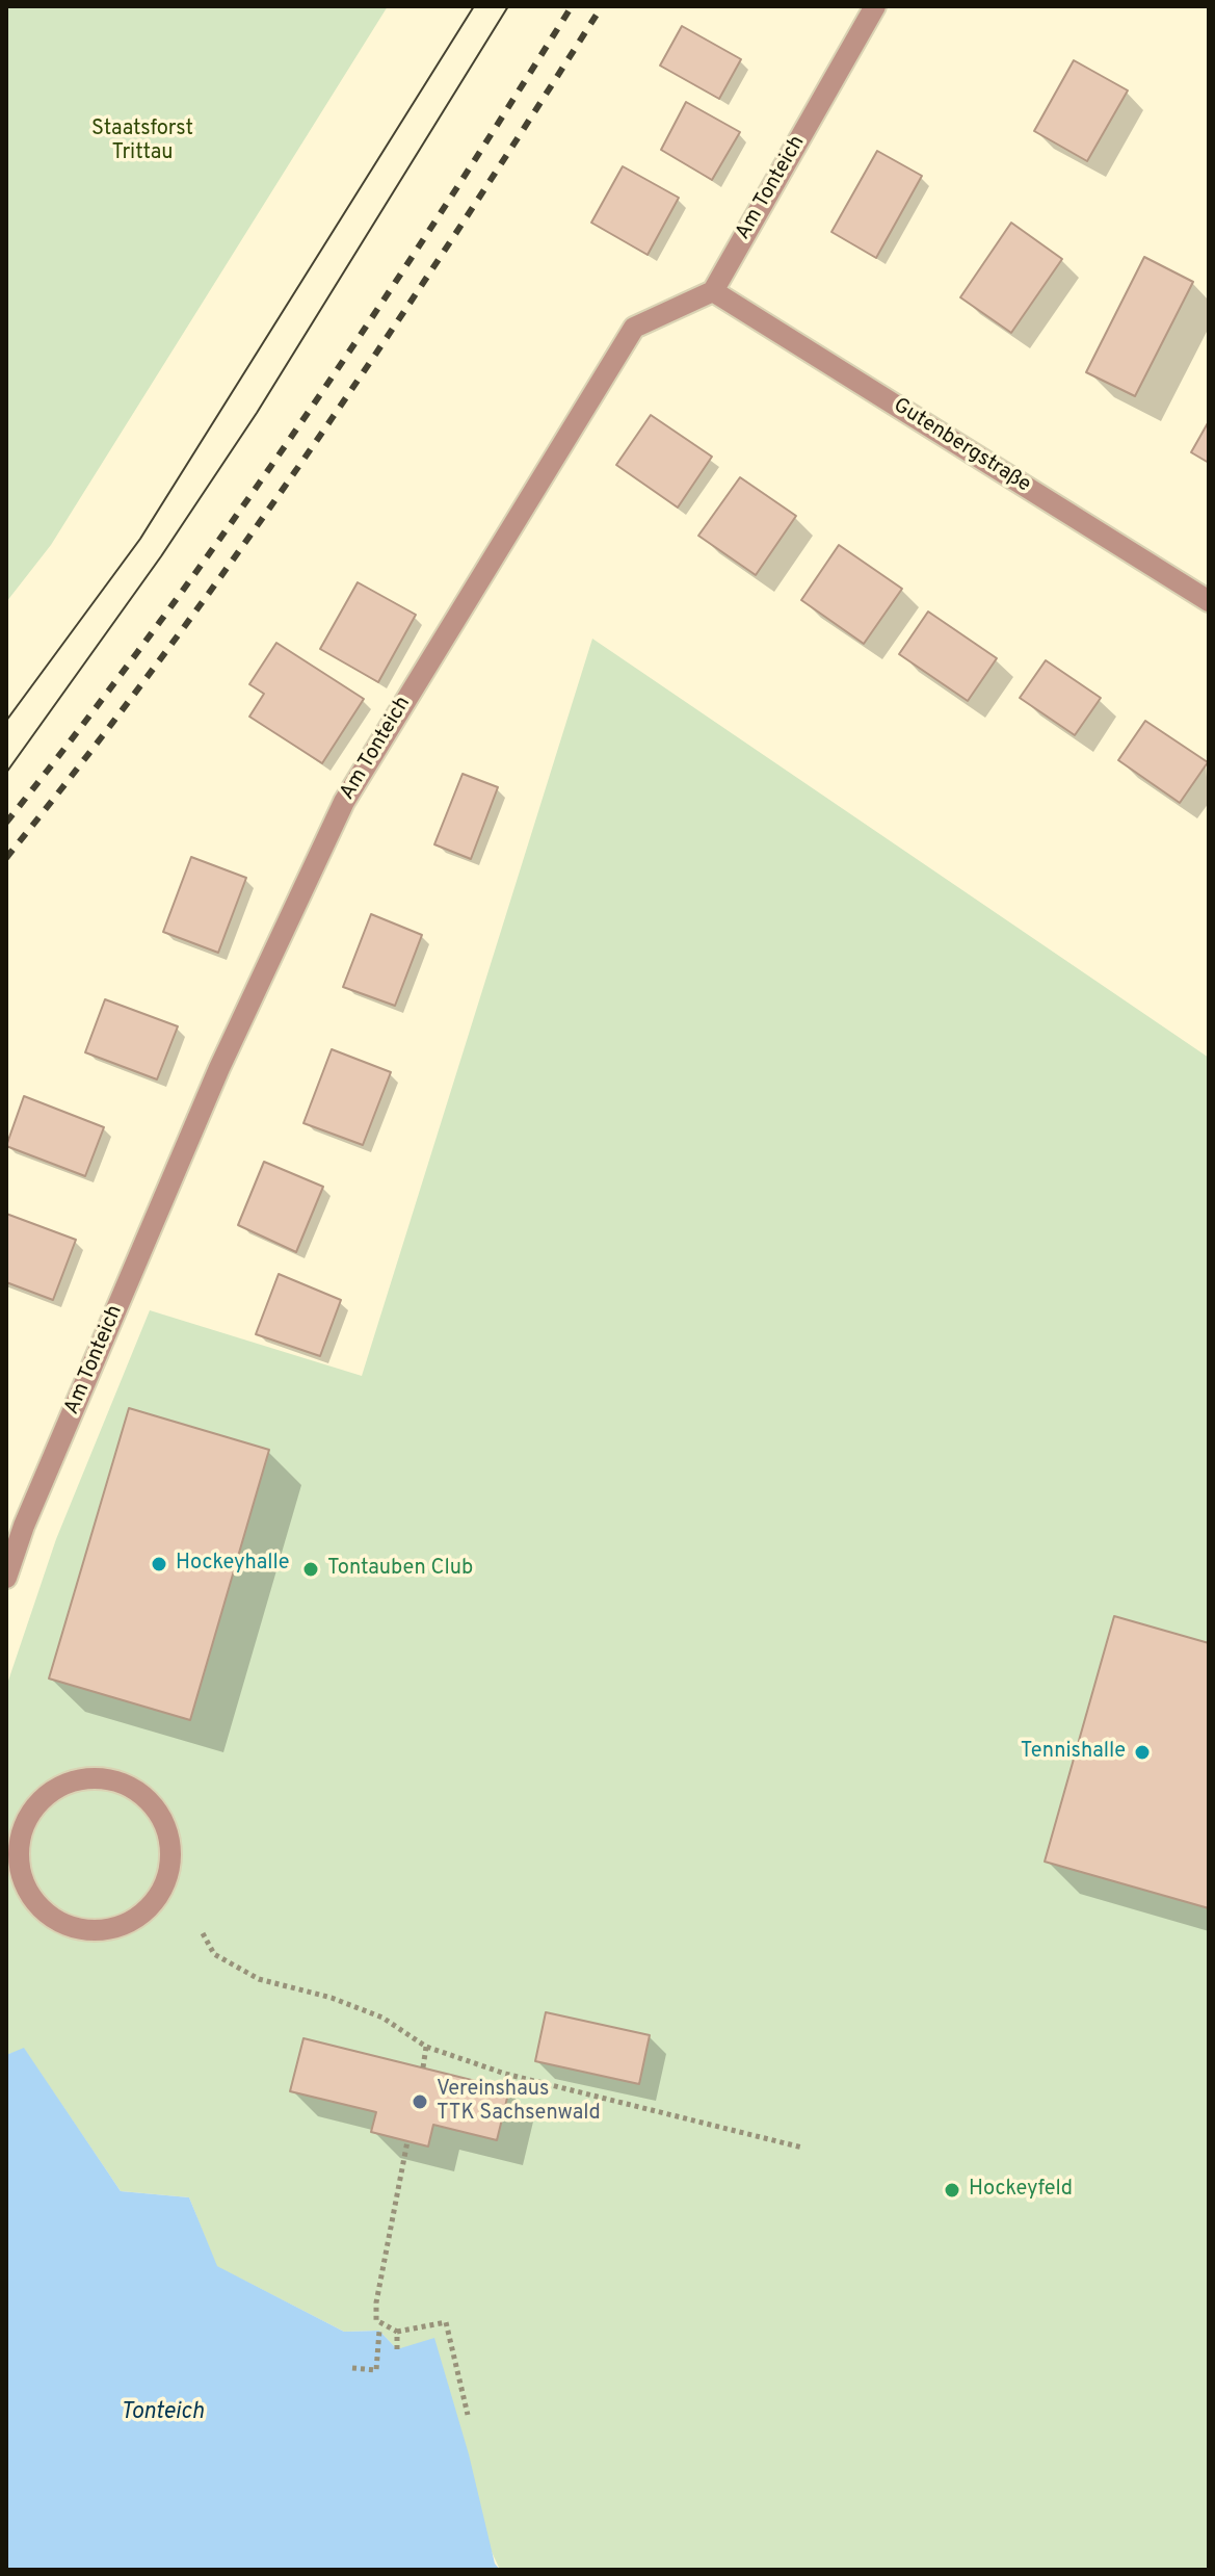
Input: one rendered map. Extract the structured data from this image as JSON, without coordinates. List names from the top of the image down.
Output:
{
  "streets": {
    "street": ["Am Tonteich", "Gutenbergstraße"]
  },
  "crossings": [
    ["Am Tonteich", "Gutenbergstraße"]
  ],
  "water": ["Tonteich"],
  "parks": ["Staatsforst Trittau"],
  "places": [
    "Hockeyhalle",
    "Tontauben Club",
    "Tennishalle",
    "Vereinshaus TTK Sachsenwald",
    "Hockeyfeld"
  ]
}
